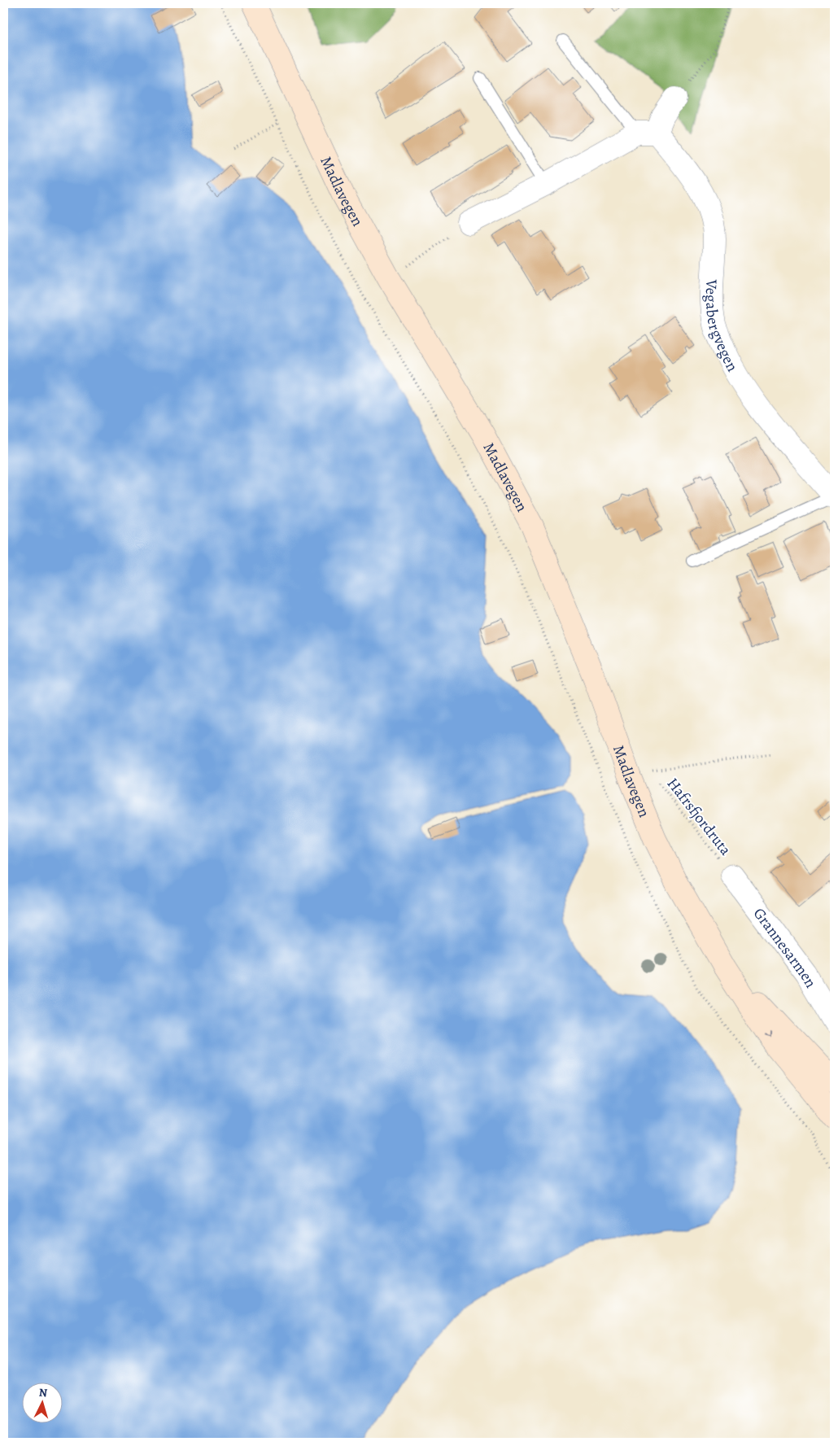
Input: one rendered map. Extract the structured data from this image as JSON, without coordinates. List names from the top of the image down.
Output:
{
  "streets": {
    "main road": ["Madlavegen"],
    "street": ["Vegabergvegen", "Grannesarmen"],
    "path": ["Hafrsfjordruta"]
  },
  "crossings": [
    ["Hafrsfjordruta", "Grannesarmen"]
  ],
  "north": "top"
}
